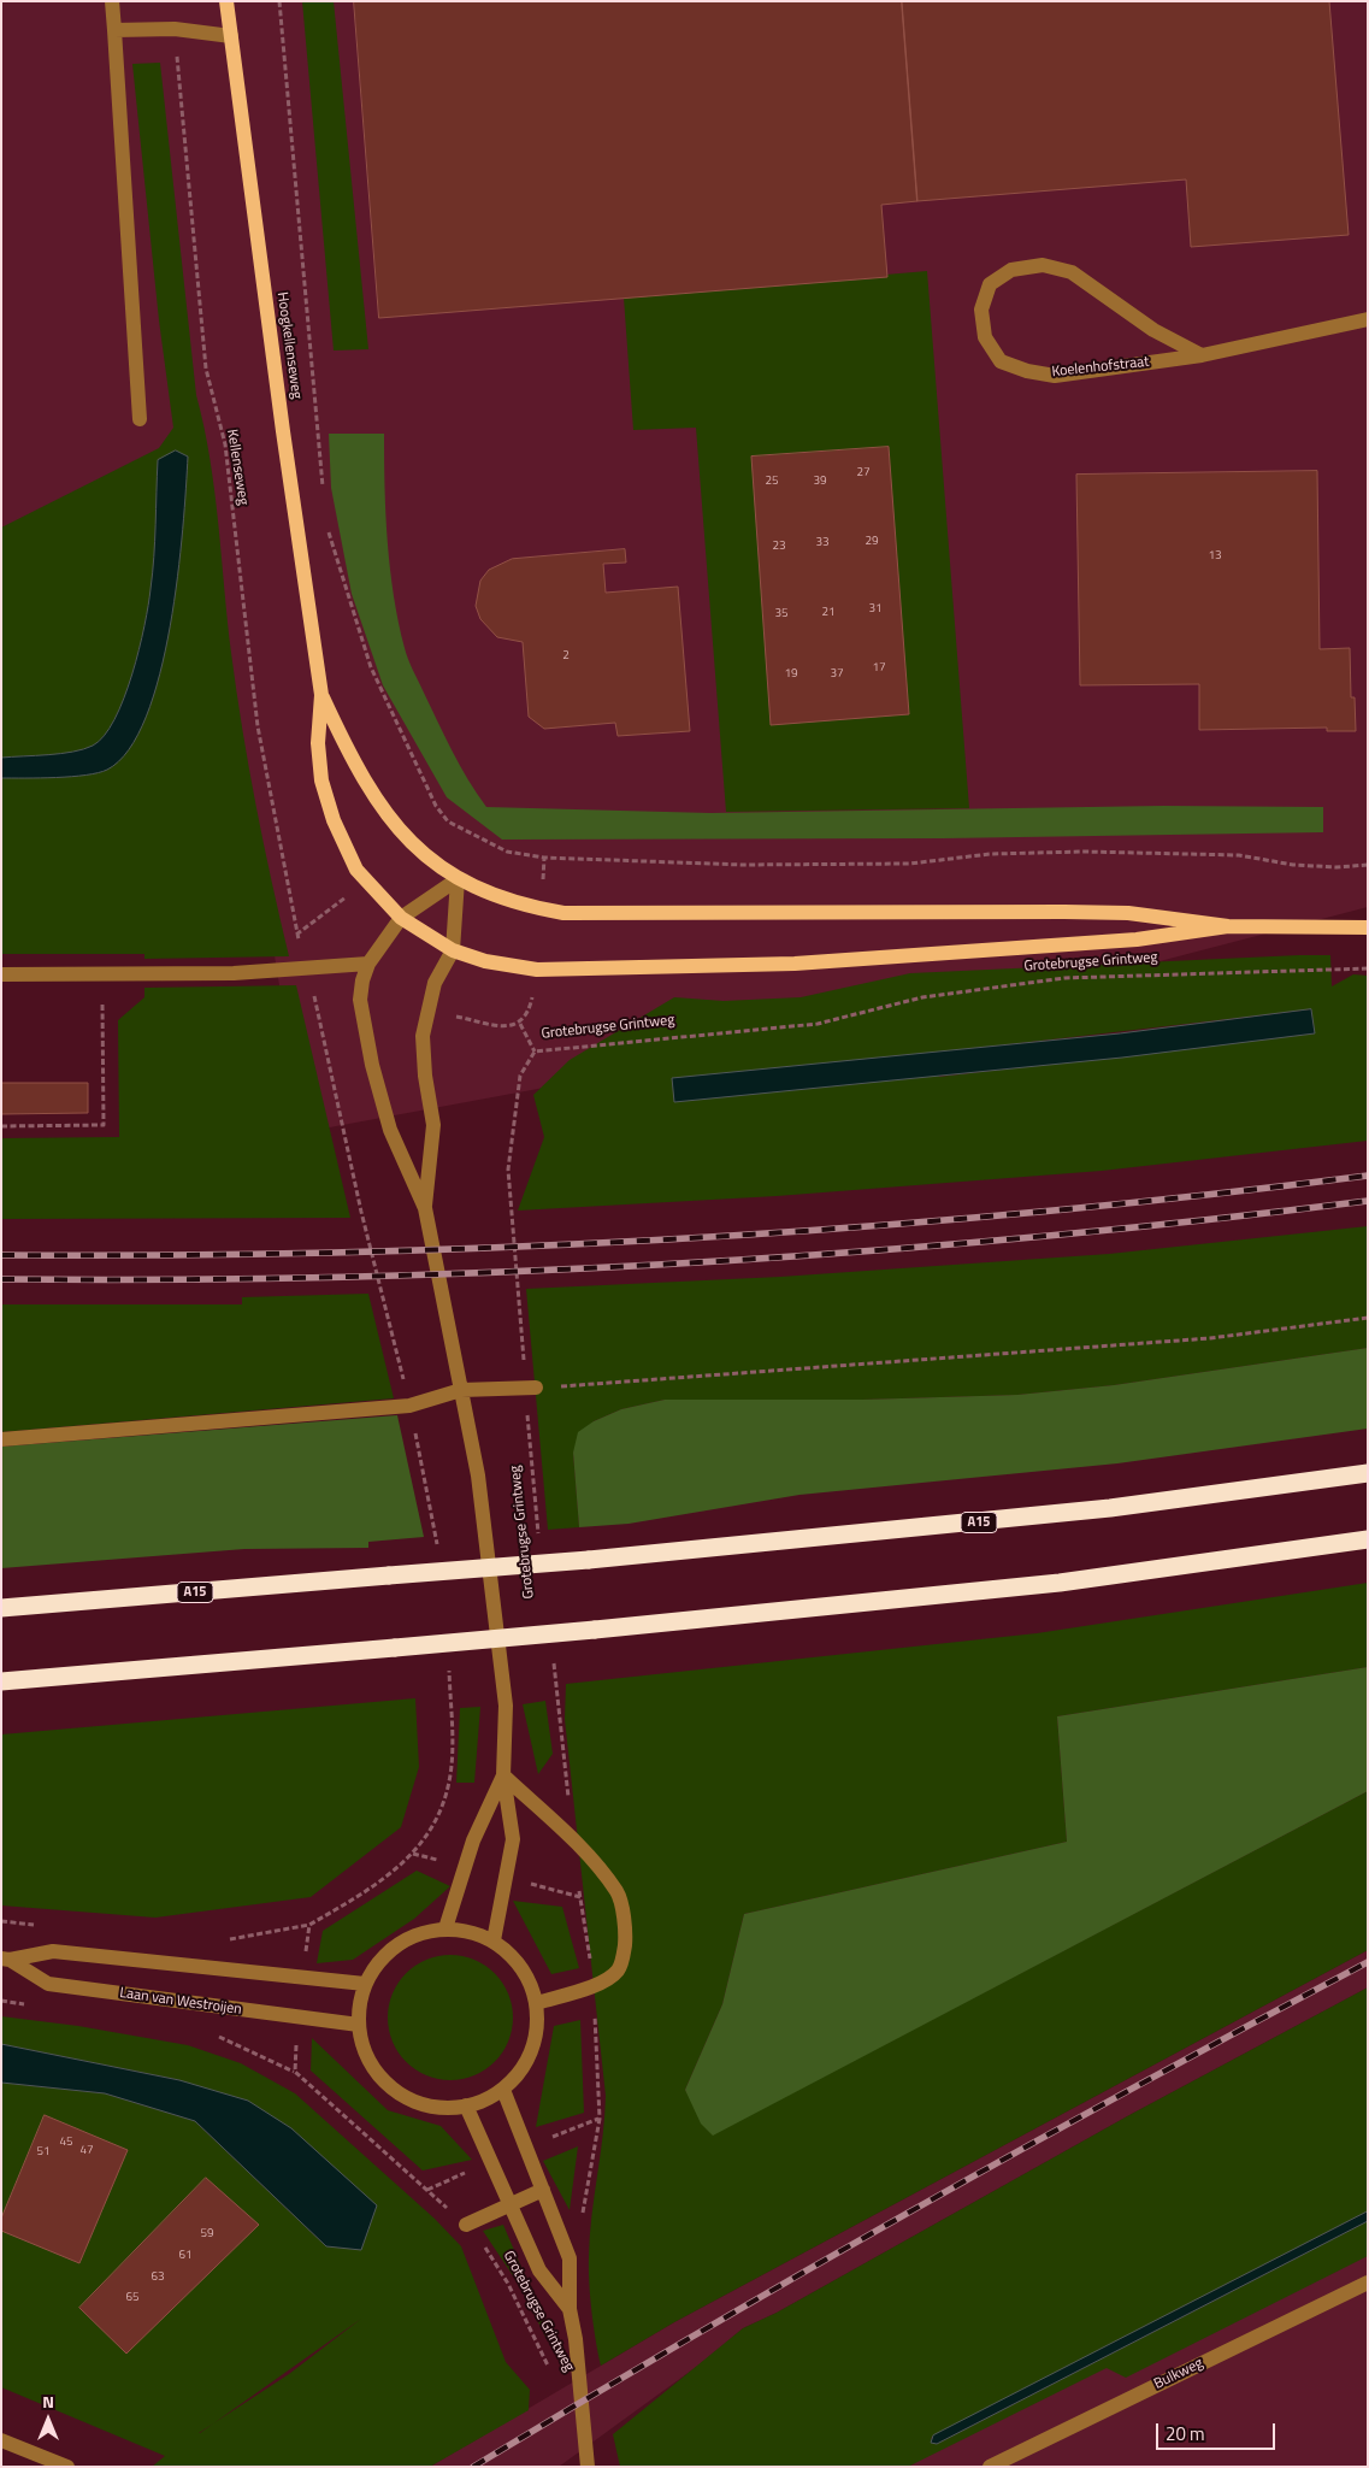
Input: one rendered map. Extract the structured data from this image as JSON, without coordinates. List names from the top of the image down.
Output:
{
  "streets": {
    "highway": ["A15"],
    "main road": ["Hoogkellenseweg", "Grotebrugse Grintweg"],
    "street": ["Koelenhofstraat", "Laan van Westroijen", "Bulkweg"],
    "path": ["Kellenseweg"]
  },
  "crossings": [
    ["Hoogkellenseweg", "Grotebrugse Grintweg"],
    ["Grotebrugse Grintweg", "Laan van Westroijen"]
  ],
  "house_numbers": [
    "27",
    "25",
    "39",
    "29",
    "33",
    "23",
    "13",
    "31",
    "21",
    "35",
    "2",
    "17",
    "19",
    "37",
    "45",
    "47",
    "51",
    "59",
    "61",
    "63",
    "65"
  ],
  "scale_bar": "20 m",
  "north": "top"
}
